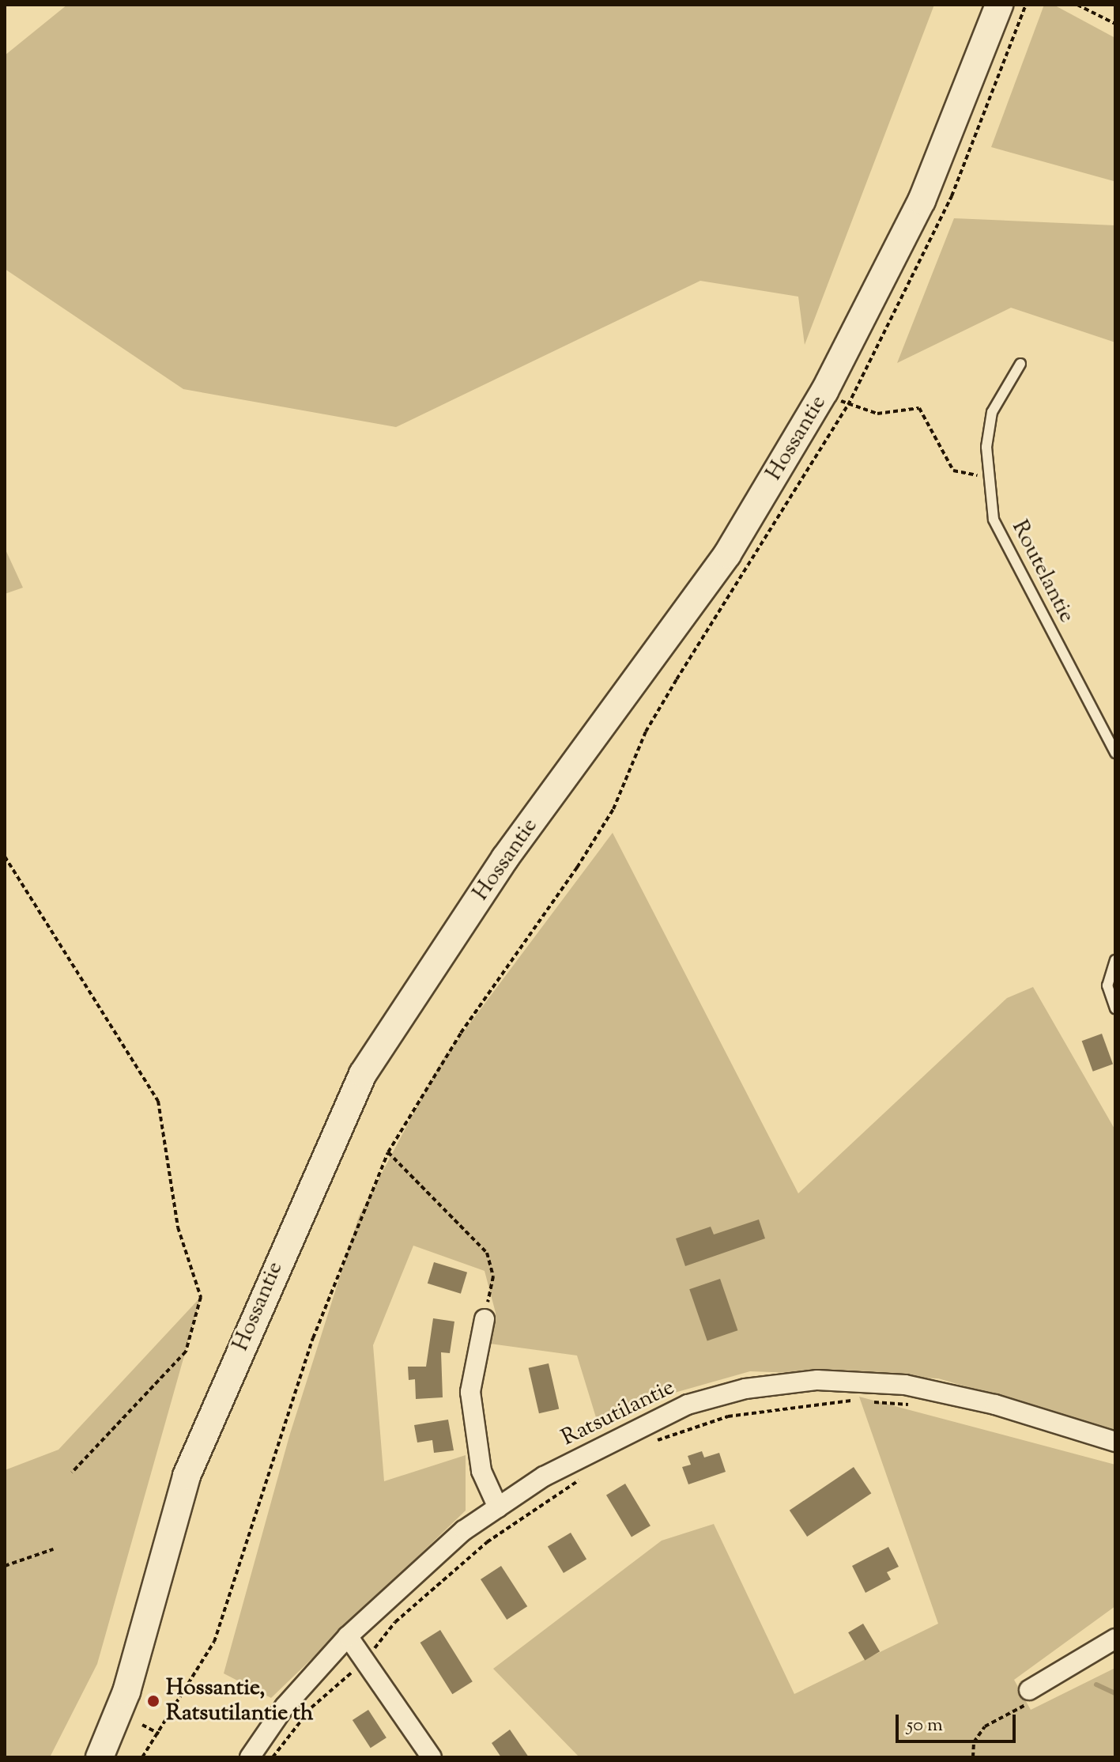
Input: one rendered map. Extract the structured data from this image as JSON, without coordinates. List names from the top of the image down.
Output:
{
  "streets": {
    "main road": ["Hossantie"],
    "street": ["Ratsutilantie"],
    "lane": ["Routelantie"]
  },
  "places": ["Hossantie, Ratsutilantie th"],
  "scale_bar": "50 m"
}
